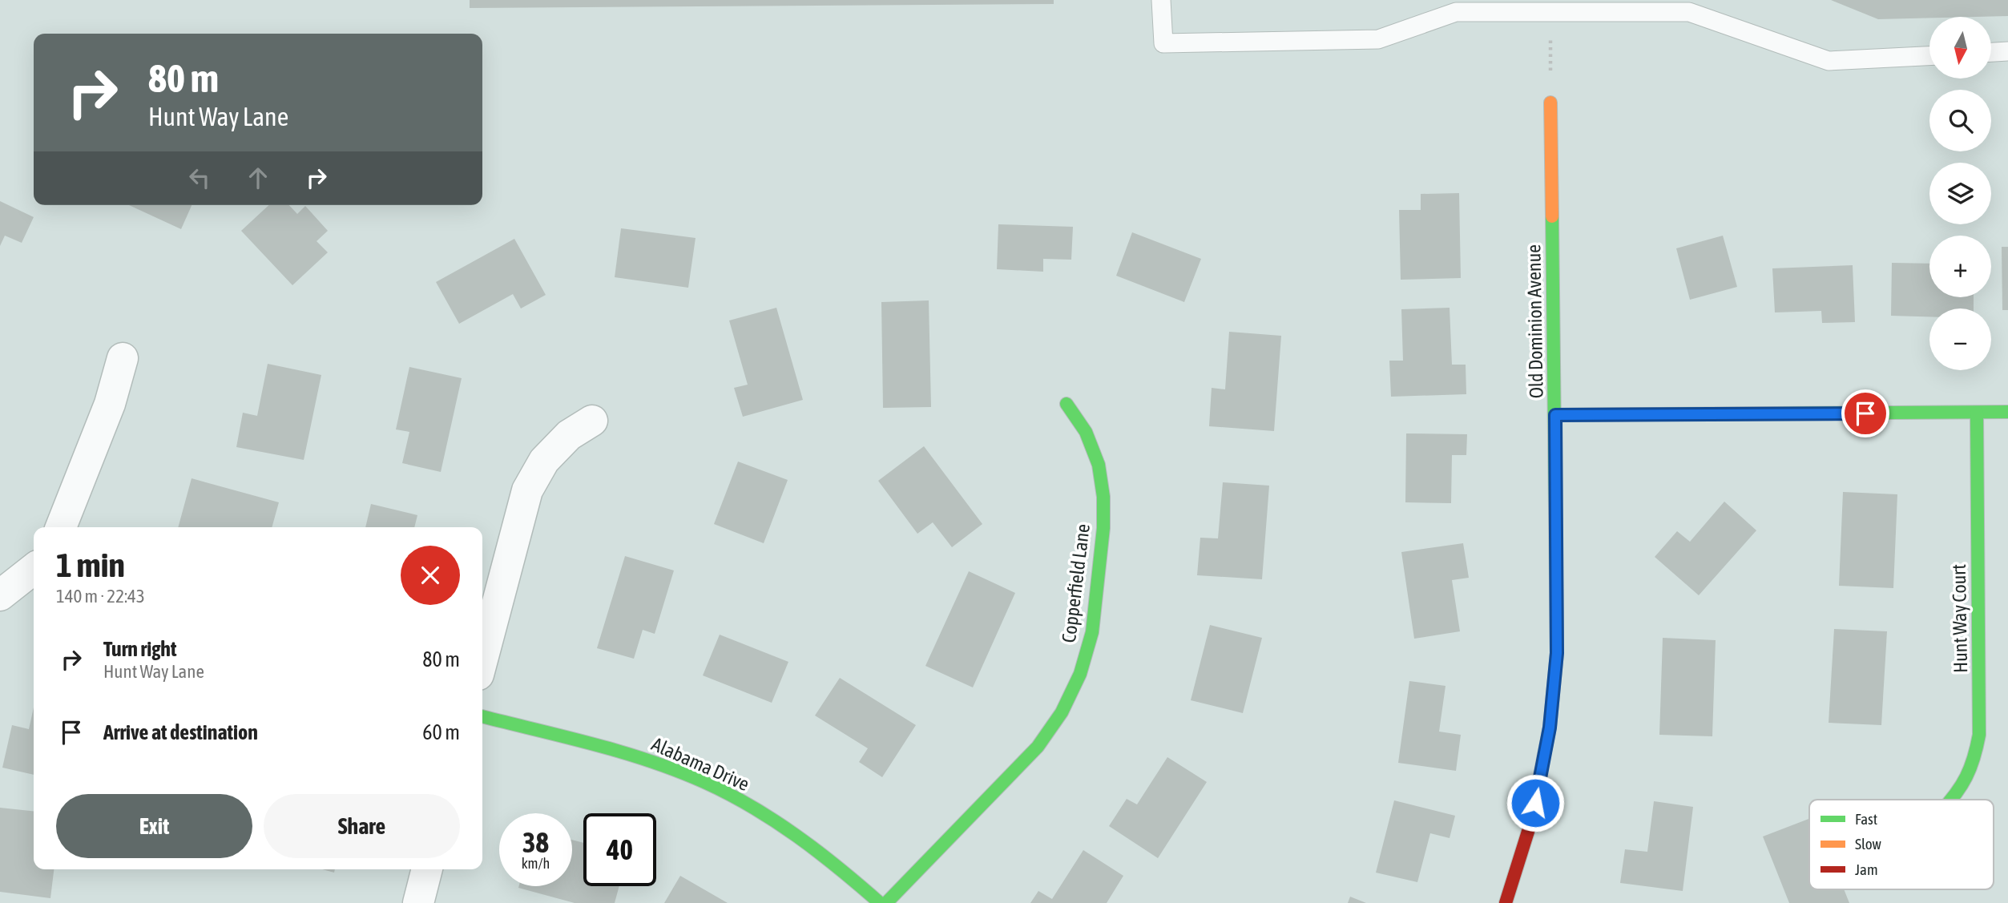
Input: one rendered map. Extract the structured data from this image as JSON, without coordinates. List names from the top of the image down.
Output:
{
  "streets": {
    "street": [
      "Old Dominion Avenue",
      "Copperfield Lane",
      "Hunt Way Court",
      "Alabama Drive"
    ]
  },
  "legend": ["Fast", "Slow", "Jam"],
  "north": "bottom",
  "page": {
    "map_buttons": ["+", "−"],
    "turn": ["80 m", "Hunt Way Lane"],
    "heading": ["1 min", "140 m · 22:43"],
    "list": [
      {
        "name": "Turn right",
        "note": "Hunt Way Lane",
        "value": "80 m"
      },
      {
        "name": "Arrive at destination",
        "value": "60 m"
      }
    ],
    "buttons": ["Exit", "Share"],
    "speed": "38 km/h",
    "limit": "40"
  }
}
